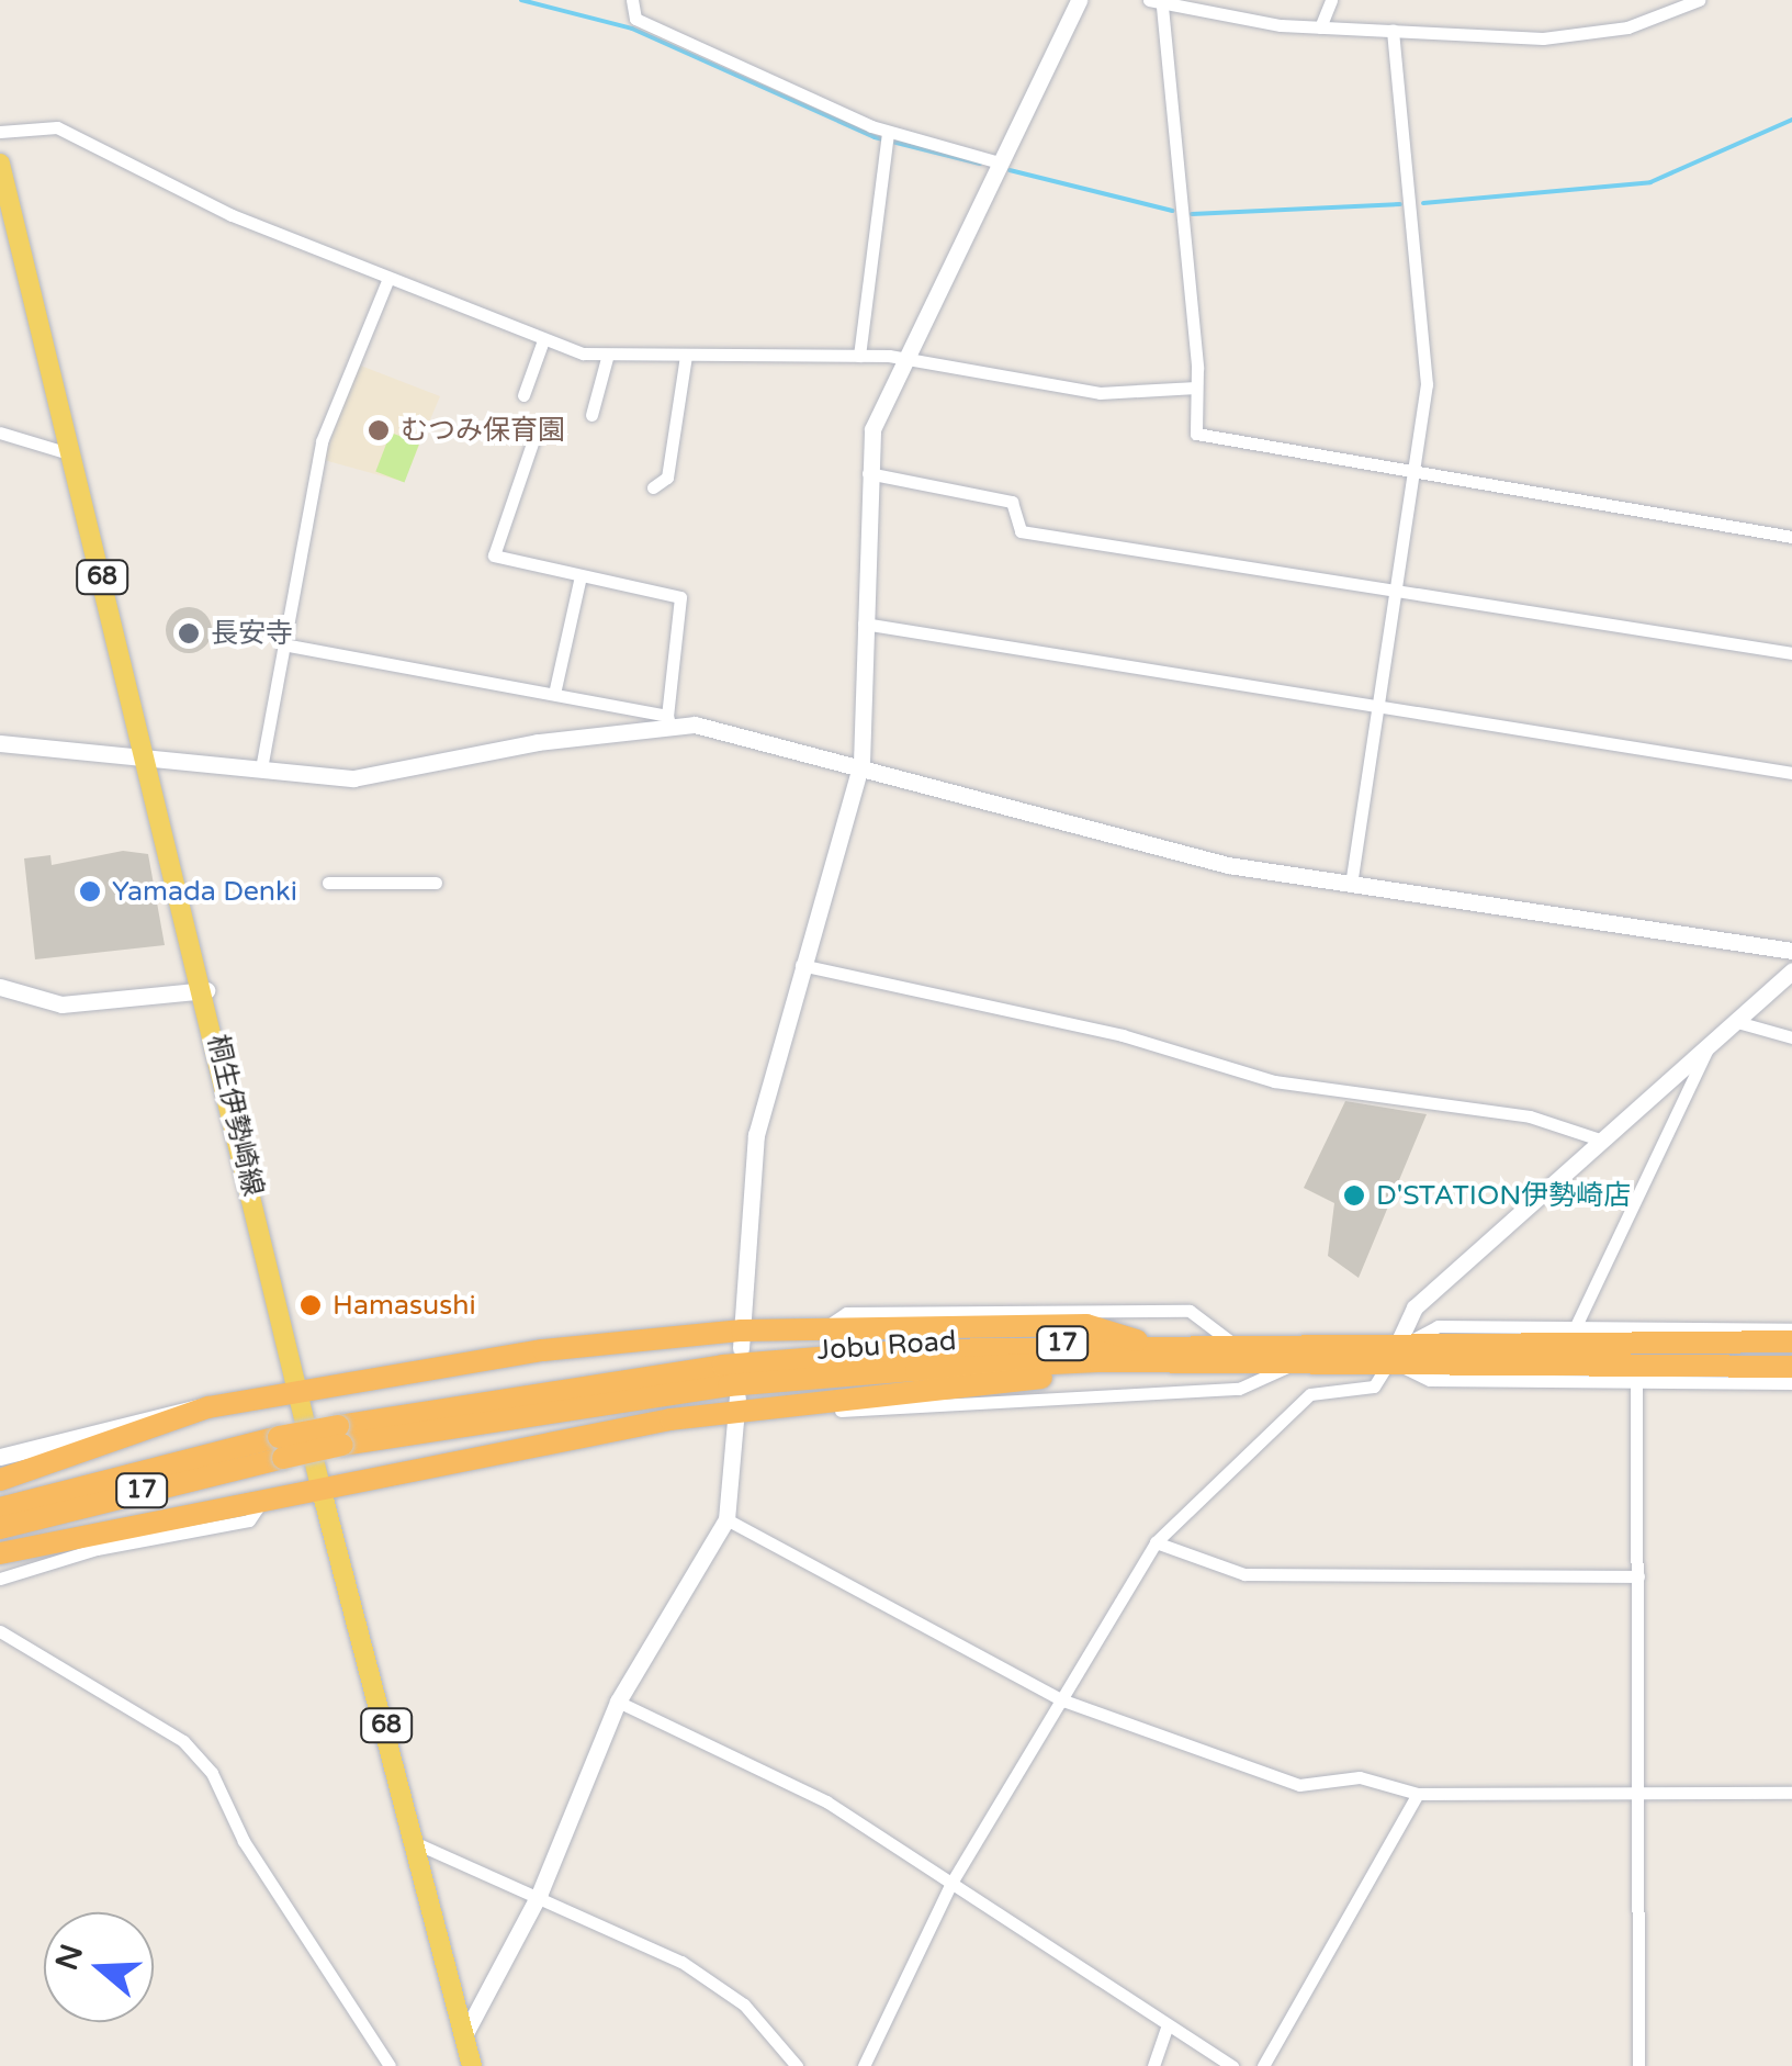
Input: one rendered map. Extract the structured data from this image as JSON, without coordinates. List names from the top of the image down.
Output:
{
  "streets": {
    "highway": ["17", "Jobu Road"],
    "main road": ["68", "桐生伊勢崎線"]
  },
  "places": [
    "むつみ保育園",
    "長安寺",
    "Yamada Denki",
    "D'STATION伊勢崎店",
    "Hamasushi"
  ],
  "north": "left"
}
